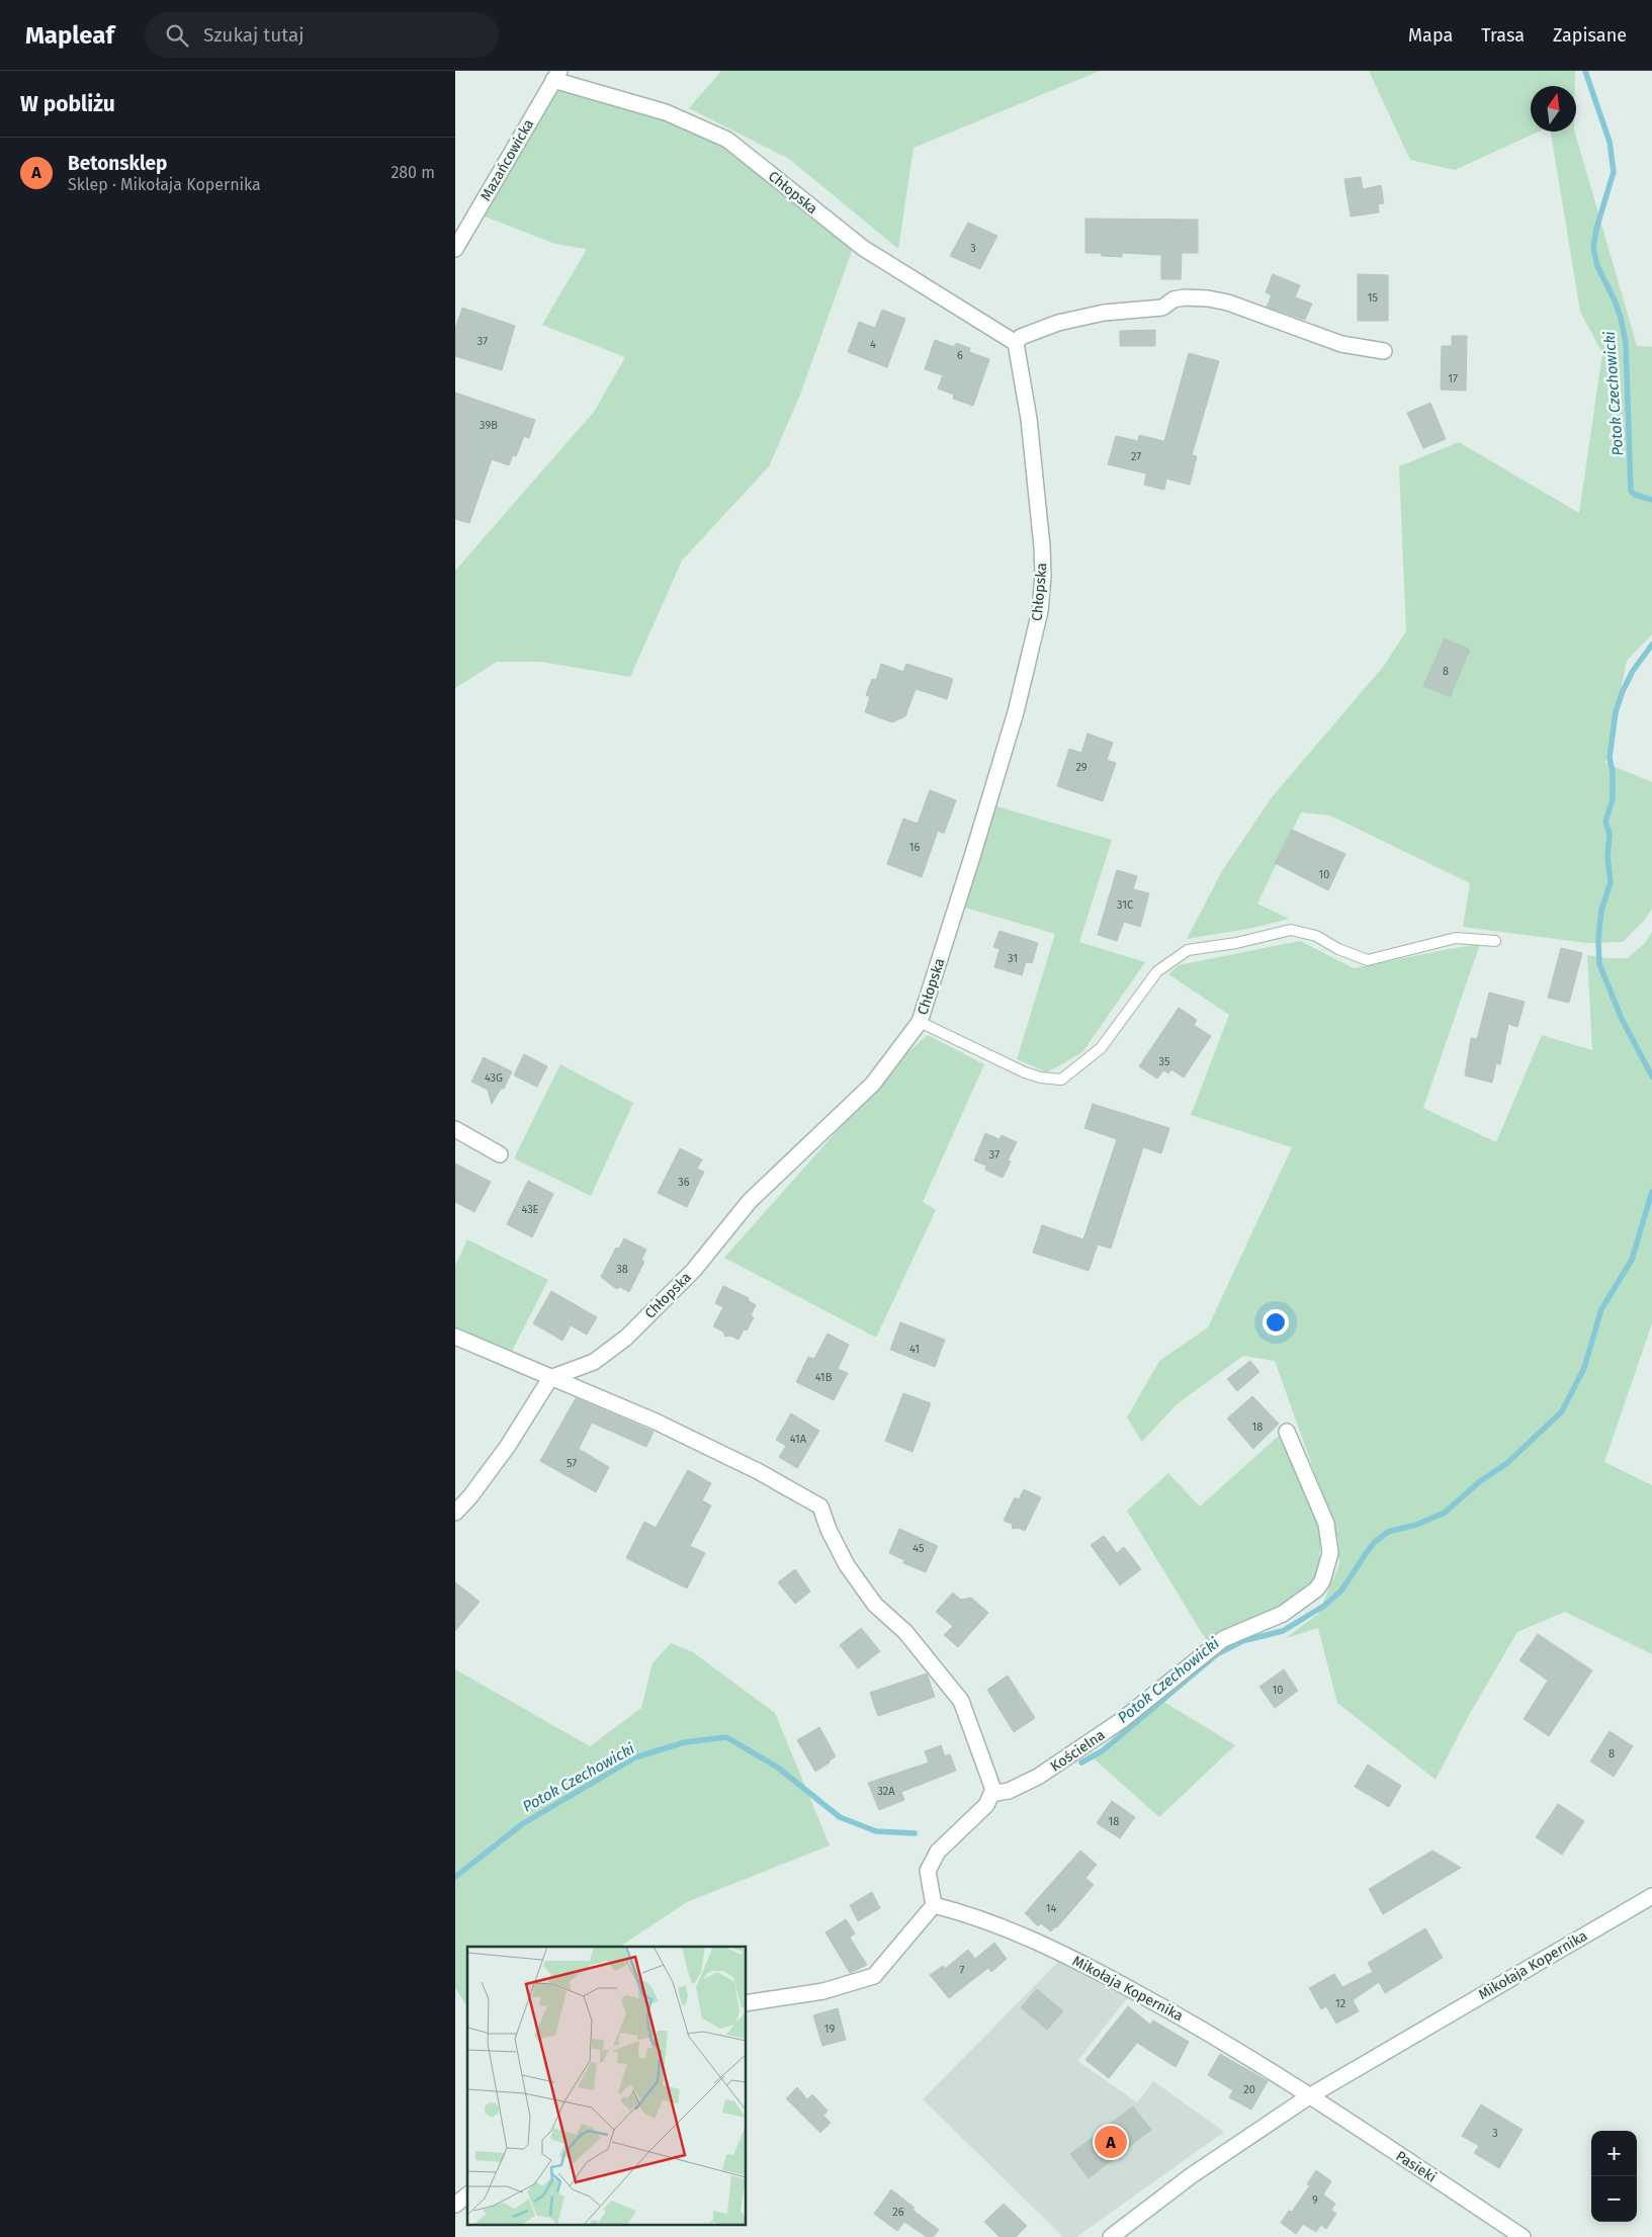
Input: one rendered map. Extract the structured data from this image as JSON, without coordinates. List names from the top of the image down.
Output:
{
  "streets": {
    "street": [
      "Mazańcowicka",
      "Chłopska",
      "Kościelna",
      "Mikołaja Kopernika",
      "Pasieki"
    ]
  },
  "crossings": [
    ["Mazańcowicka", "Chłopska"],
    ["Mikołaja Kopernika", "Pasieki"]
  ],
  "water": ["Potok Czechowicki"],
  "house_numbers": [
    "3",
    "15",
    "37",
    "4",
    "6",
    "17",
    "39B",
    "27",
    "8",
    "29",
    "16",
    "10",
    "31C",
    "31",
    "35",
    "43G",
    "37",
    "36",
    "43E",
    "38",
    "41",
    "41B",
    "18",
    "41A",
    "57",
    "45",
    "10",
    "8",
    "32A",
    "18",
    "14",
    "7",
    "12",
    "19",
    "20",
    "3",
    "9",
    "26"
  ],
  "north": "top",
  "page": {
    "header": "Mapleaf",
    "search": "Szukaj tutaj",
    "nav": ["Mapa", "Trasa", "Zapisane"],
    "heading": "W pobliżu",
    "list": [
      {
        "mark": "A",
        "name": "Betonsklep",
        "note": "Sklep · Mikołaja Kopernika",
        "value": "280 m"
      }
    ],
    "pins": "A",
    "map_buttons": ["+", "−"]
  }
}
